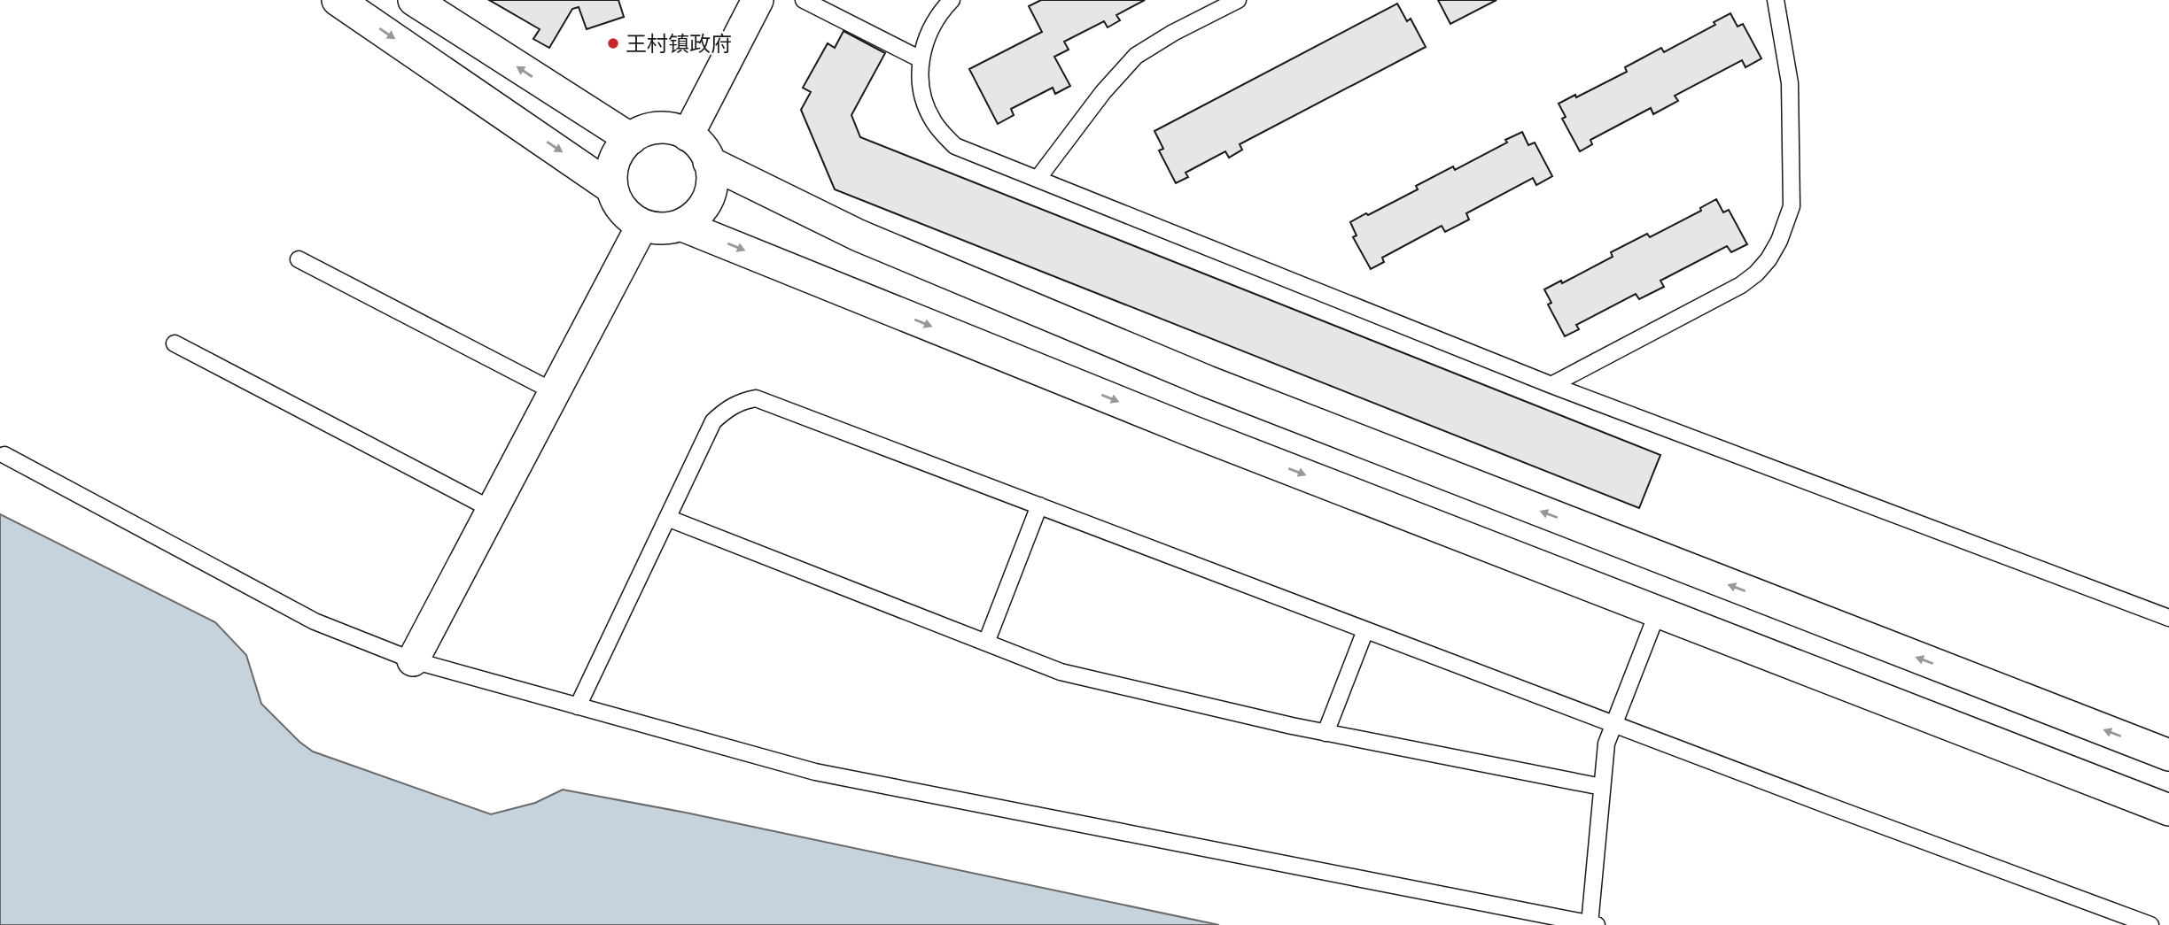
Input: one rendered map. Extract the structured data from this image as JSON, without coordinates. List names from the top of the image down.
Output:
{
  "places": ["王村镇政府"]
}
